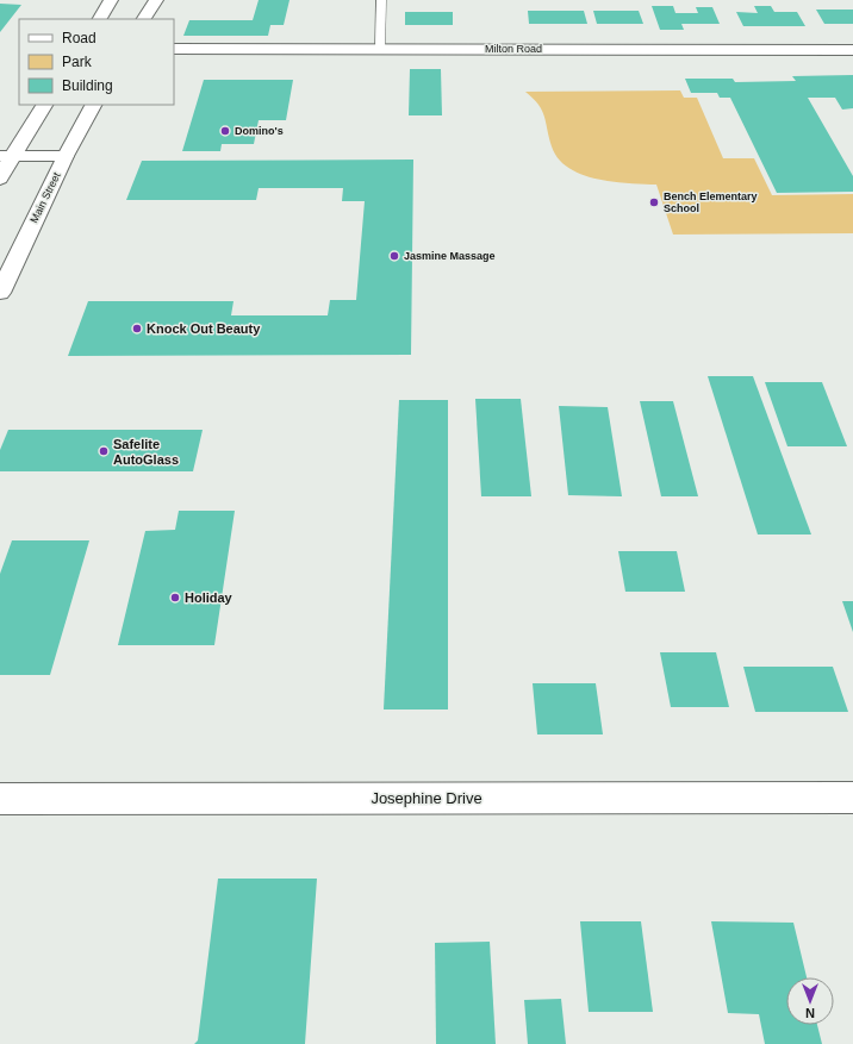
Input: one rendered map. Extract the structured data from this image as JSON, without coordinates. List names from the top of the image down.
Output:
{
  "streets": {
    "street": ["Milton Road", "Main Street", "Josephine Drive"]
  },
  "places": [
    "Domino's",
    "Bench Elementary School",
    "Jasmine Massage",
    "Knock Out Beauty",
    "Safelite AutoGlass",
    "Holiday"
  ],
  "legend": ["Road", "Park", "Building"],
  "north": "bottom"
}
